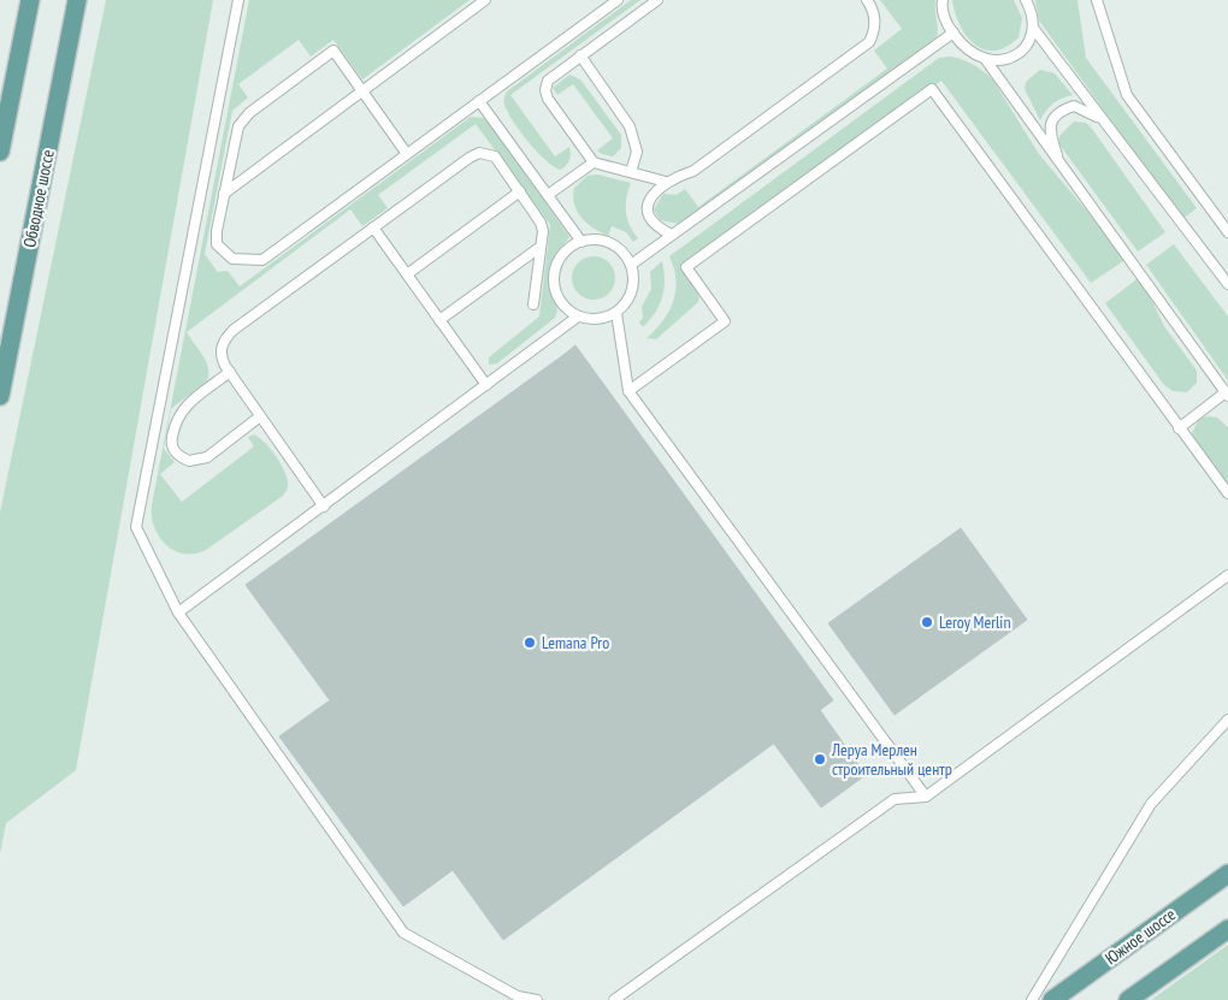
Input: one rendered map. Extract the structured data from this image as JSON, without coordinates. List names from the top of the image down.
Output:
{
  "streets": {
    "main road": ["Обводное шоссе", "Южное шоссе"]
  },
  "places": ["Leroy Merlin", "Lemana Pro", "Леруа Мерлен строительный центр"]
}
